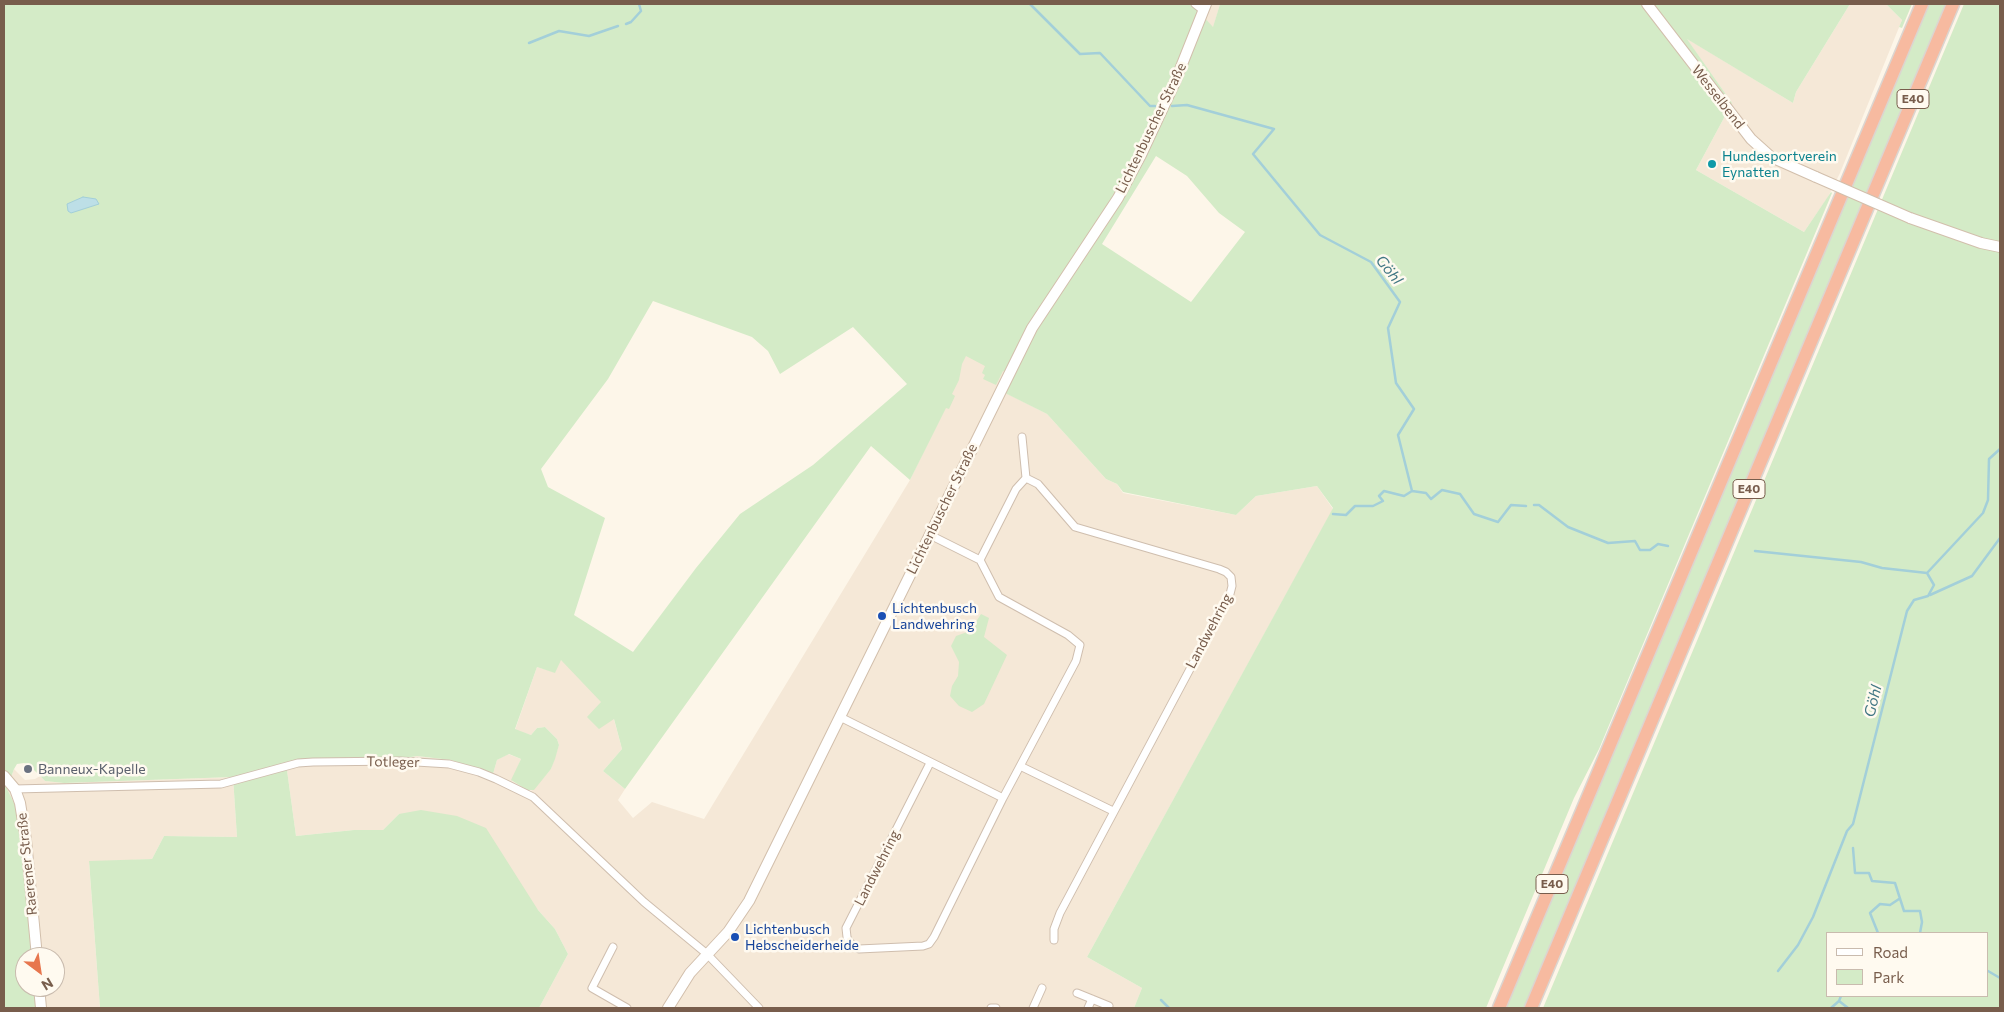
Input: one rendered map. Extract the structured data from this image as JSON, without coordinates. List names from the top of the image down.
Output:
{
  "streets": {
    "highway": ["E40"],
    "street": [
      "Wesselbend",
      "Lichtenbuscher Straße",
      "Landwehring",
      "Totleger",
      "Raerener Straße"
    ]
  },
  "crossings": [
    ["Lichtenbuscher Straße", "Totleger"],
    ["Totleger", "Raerener Straße"]
  ],
  "water": ["Göhl"],
  "places": [
    "Hundesportverein Eynatten",
    "Lichtenbusch Landwehring",
    "Banneux-Kapelle",
    "Lichtenbusch Hebscheiderheide"
  ],
  "legend": ["Road", "Park"],
  "north": "bottom right"
}
